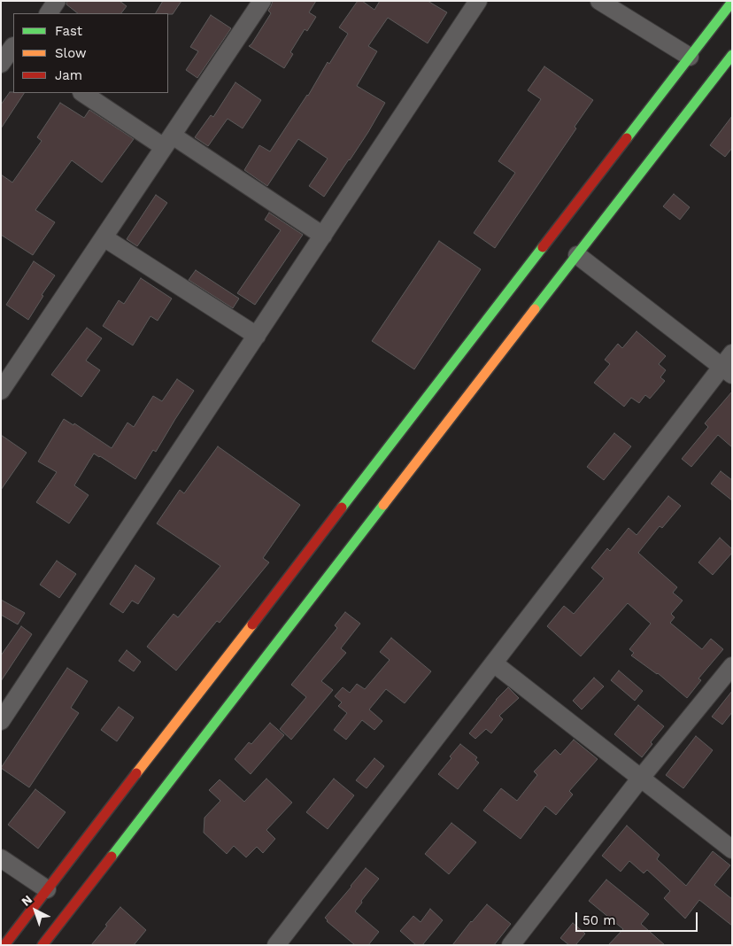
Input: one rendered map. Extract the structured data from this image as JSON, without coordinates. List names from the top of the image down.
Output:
{
  "legend": ["Fast", "Slow", "Jam"],
  "scale_bar": "50 m",
  "north": "top left"
}
